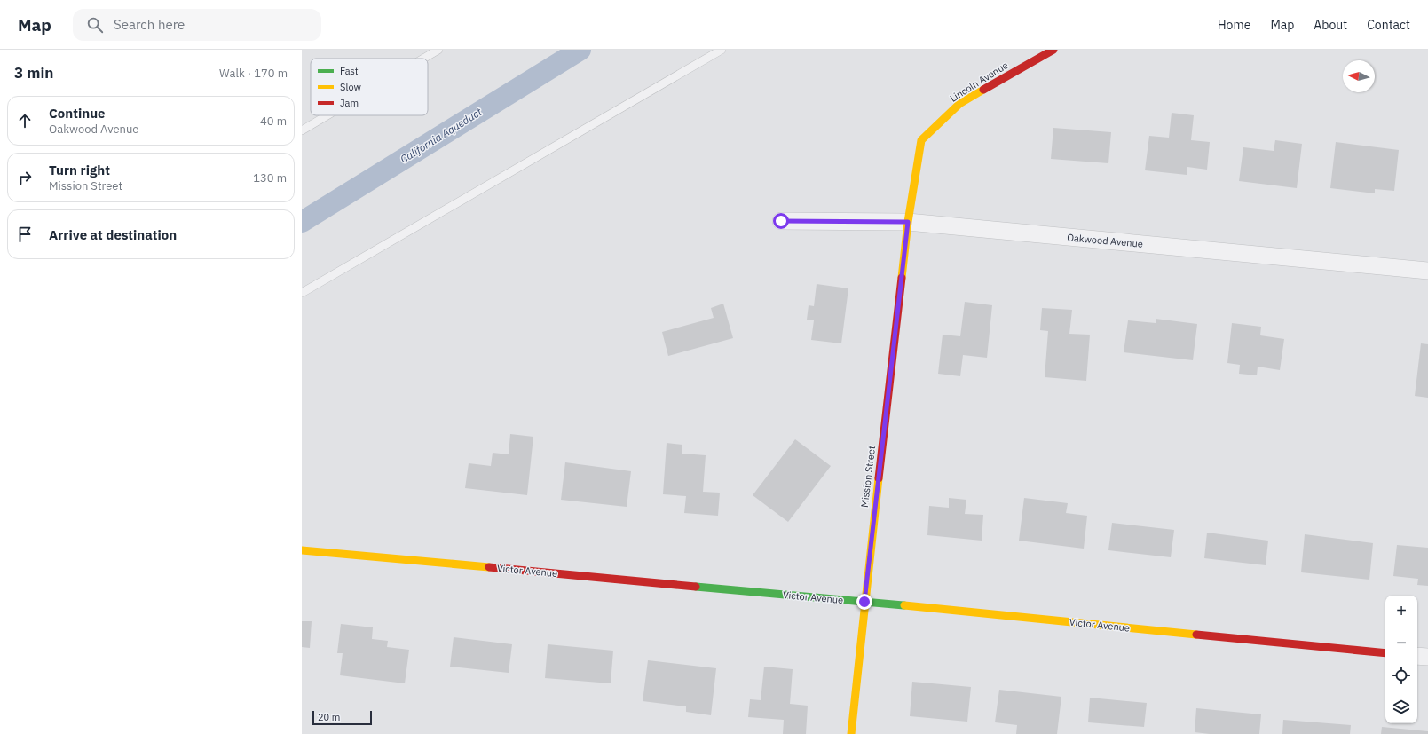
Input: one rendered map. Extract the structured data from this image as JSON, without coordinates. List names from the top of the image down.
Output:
{
  "streets": {
    "street": [
      "Lincoln Avenue",
      "Oakwood Avenue",
      "Mission Street",
      "Victor Avenue"
    ]
  },
  "crossings": [
    ["Lincoln Avenue", "Oakwood Avenue"],
    ["Lincoln Avenue", "Mission Street"],
    ["Oakwood Avenue", "Mission Street"],
    ["Mission Street", "Victor Avenue"]
  ],
  "water": ["California Aqueduct"],
  "legend": ["Fast", "Slow", "Jam"],
  "scale_bar": "20 m",
  "north": "left",
  "page": {
    "header": "Map",
    "search": "Search here",
    "nav": [
      "Home",
      "Map",
      "About",
      "Contact"
    ],
    "heading": ["3 min", "Walk · 170 m"],
    "list": [
      ["Continue", "Oakwood Avenue", "40 m"],
      ["Turn right", "Mission Street", "130 m"],
      "Arrive at destination"
    ],
    "map_buttons": ["+", "−"],
    "scale": "20 m"
  }
}
